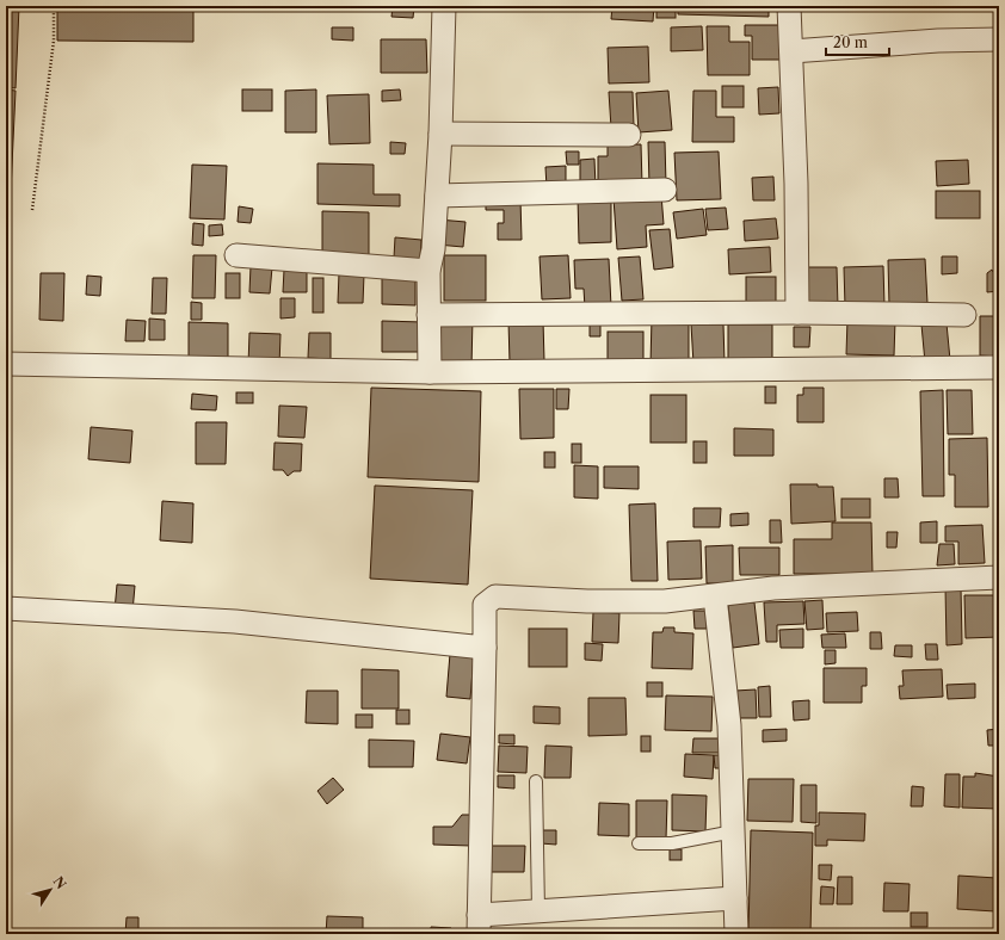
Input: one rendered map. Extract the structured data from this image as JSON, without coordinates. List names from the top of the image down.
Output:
{
  "scale_bar": "20 m",
  "north": "top right"
}
